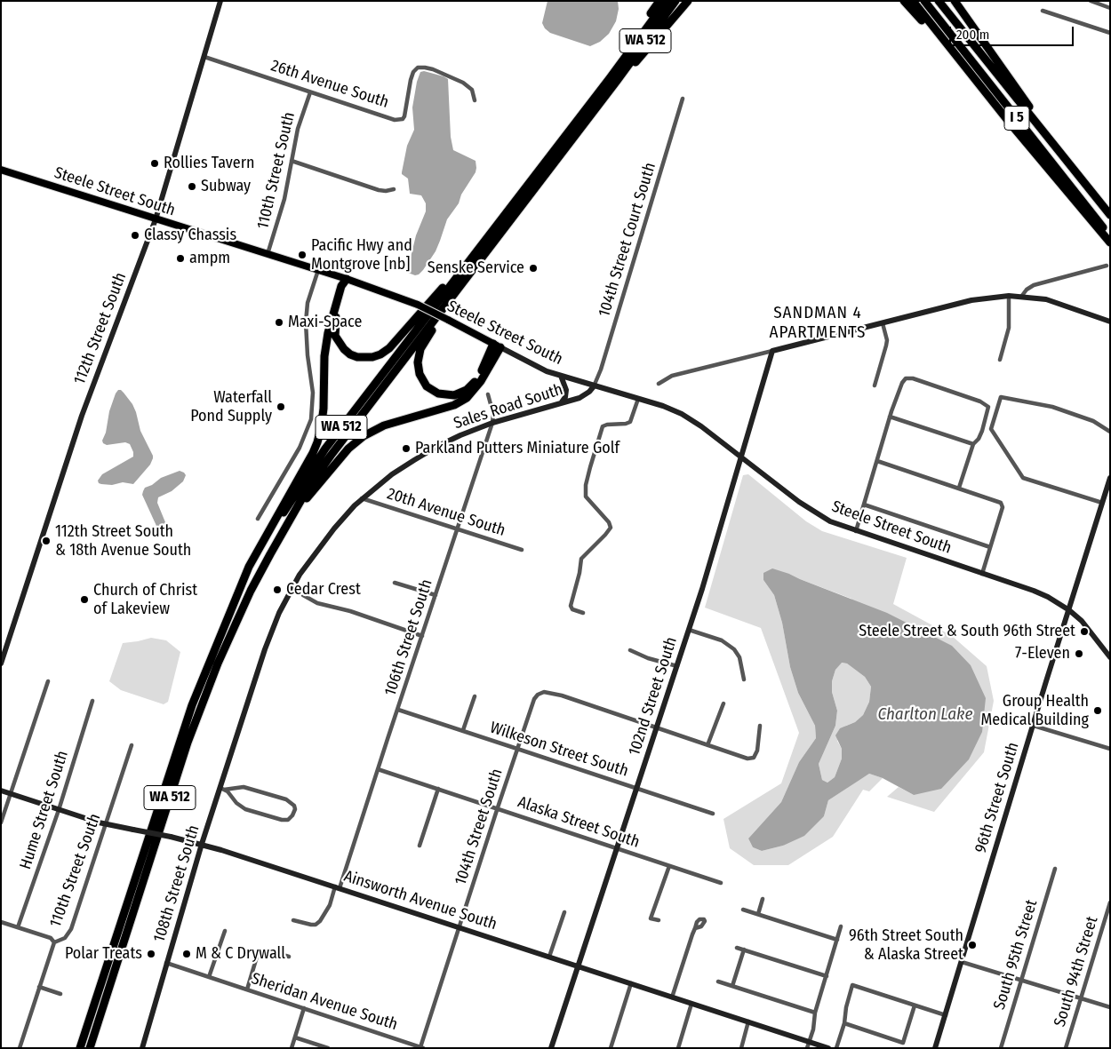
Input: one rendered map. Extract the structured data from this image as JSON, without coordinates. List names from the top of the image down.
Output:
{
  "streets": {
    "highway": ["WA 512", "I 5"],
    "main road": ["Steele Street South"],
    "street": [
      "26th Avenue South",
      "110th Street South",
      "104th Street Court South",
      "112th Street South",
      "Sales Road South",
      "20th Avenue South",
      "106th Street South",
      "102nd Street South",
      "Wilkeson Street South",
      "96th Street South",
      "Hume Street South",
      "Alaska Street South",
      "104th Street South",
      "108th Street South",
      "Ainsworth Avenue South",
      "South 95th Street",
      "South 94th Street",
      "Sheridan Avenue South"
    ]
  },
  "crossings": [
    ["26th Avenue South", "110th Street South"],
    ["26th Avenue South", "112th Street South"],
    ["110th Street South", "Steele Street South"],
    ["110th Street South", "Ainsworth Avenue South"],
    ["Steele Street South", "104th Street Court South"],
    ["Steele Street South", "112th Street South"],
    ["Steele Street South", "Sales Road South"],
    ["Steele Street South", "102nd Street South"],
    ["Steele Street South", "96th Street South"],
    ["104th Street Court South", "Sales Road South"],
    ["Sales Road South", "20th Avenue South"],
    ["Sales Road South", "106th Street South"],
    ["Sales Road South", "108th Street South"],
    ["20th Avenue South", "106th Street South"],
    ["106th Street South", "Wilkeson Street South"],
    ["106th Street South", "Alaska Street South"],
    ["106th Street South", "Ainsworth Avenue South"],
    ["102nd Street South", "Wilkeson Street South"],
    ["102nd Street South", "Alaska Street South"],
    ["102nd Street South", "104th Street South"],
    ["102nd Street South", "Ainsworth Avenue South"],
    ["Wilkeson Street South", "104th Street South"],
    ["Hume Street South", "Ainsworth Avenue South"],
    ["Alaska Street South", "104th Street South"],
    ["104th Street South", "Ainsworth Avenue South"],
    ["104th Street South", "Sheridan Avenue South"],
    ["108th Street South", "Ainsworth Avenue South"],
    ["108th Street South", "Sheridan Avenue South"]
  ],
  "districts": ["SANDMAN 4 APARTMENTS"],
  "water": ["Charlton Lake"],
  "places": [
    "Rollies Tavern",
    "Subway",
    "Classy Chassis",
    "Pacific Hwy and Montgrove [nb]",
    "ampm",
    "Senske Service",
    "Maxi-Space",
    "Waterfall Pond Supply",
    "Parkland Putters Miniature Golf",
    "112th Street South & 18th Avenue South",
    "Cedar Crest",
    "Church of Christ of Lakeview",
    "Steele Street & South 96th Street",
    "7-Eleven",
    "Group Health Medical Building",
    "96th Street South & Alaska Street",
    "Polar Treats",
    "M & C Drywall"
  ],
  "scale_bar": "200 m"
}
